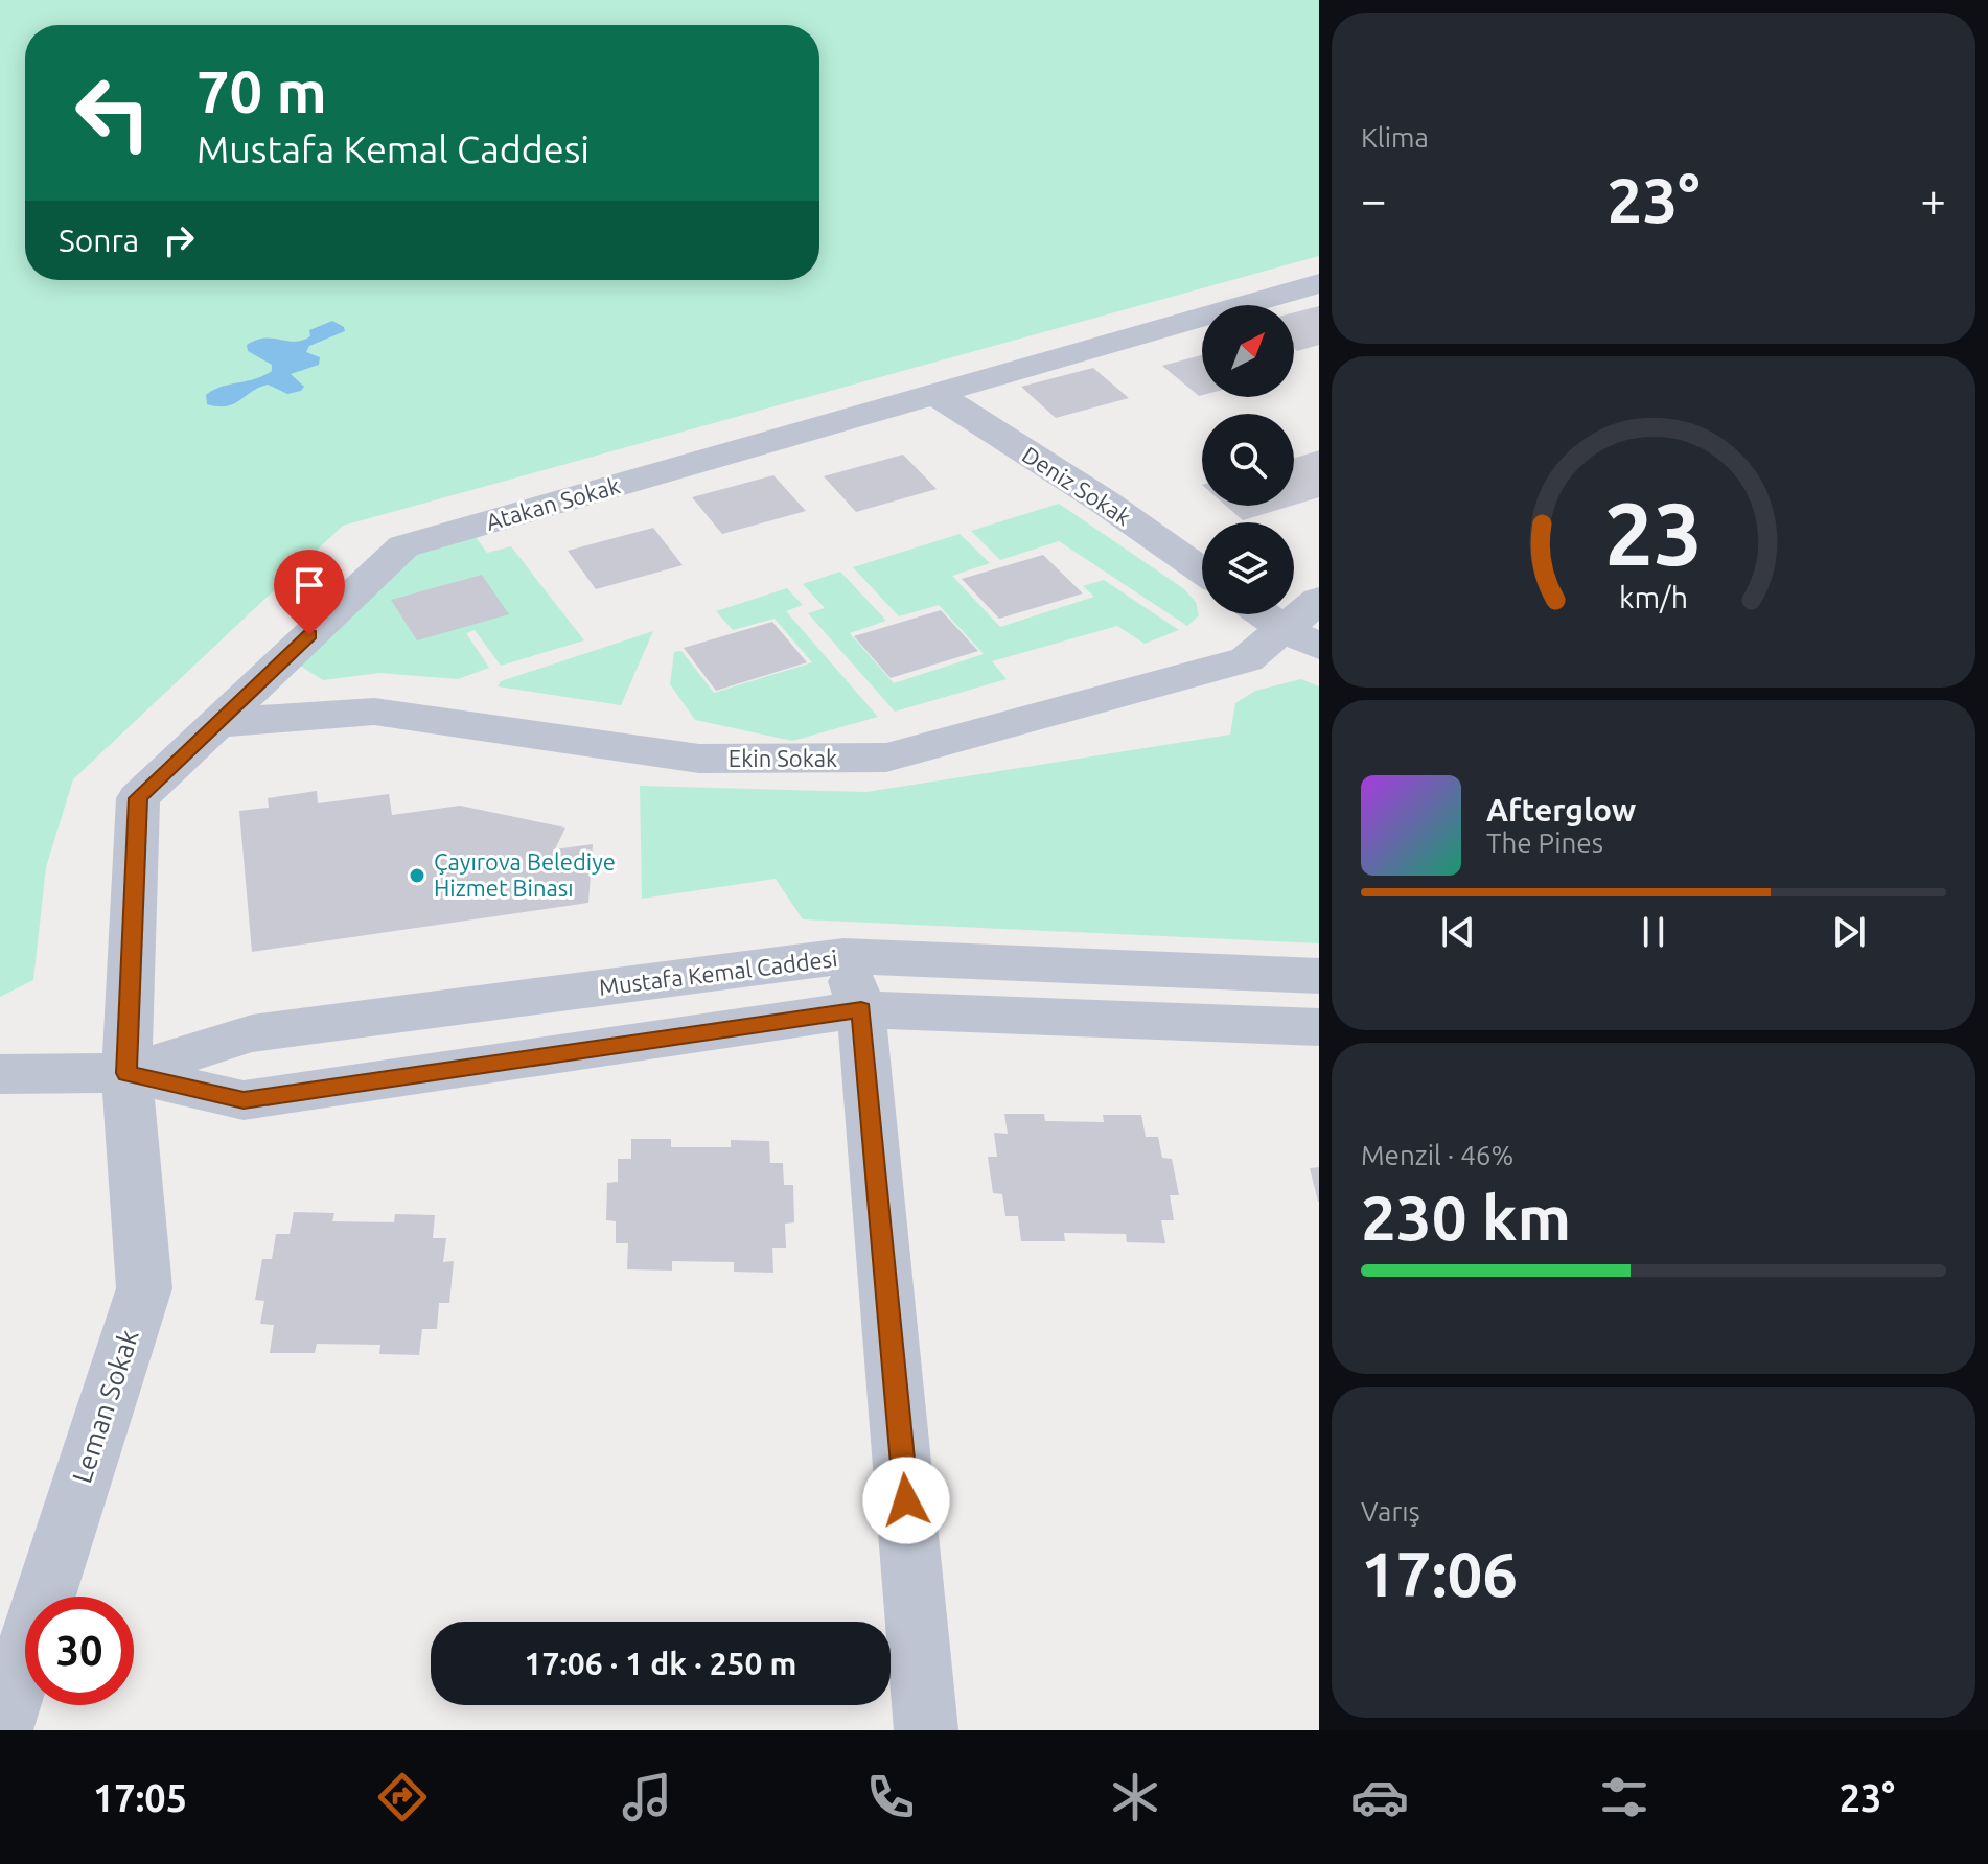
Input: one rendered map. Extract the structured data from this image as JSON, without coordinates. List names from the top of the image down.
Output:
{
  "streets": {
    "street": [
      "Deniz Sokak",
      "Atakan Sokak",
      "Ekin Sokak",
      "Mustafa Kemal Caddesi",
      "Leman Sokak"
    ]
  },
  "crossings": [
    ["Deniz Sokak", "Atakan Sokak"],
    ["Atakan Sokak", "Ekin Sokak"],
    ["Atakan Sokak", "Mustafa Kemal Caddesi"],
    ["Atakan Sokak", "Leman Sokak"],
    ["Mustafa Kemal Caddesi", "Leman Sokak"]
  ],
  "places": ["Çayırova Belediye Hizmet Binası"],
  "north": "top right",
  "page": {
    "tile": [
      "Klima",
      ["Menzil · 46%", "230 km"],
      ["Varış", "17:06"]
    ],
    "turn": ["70 m", "Mustafa Kemal Caddesi"],
    "heat": ["−", "23°", "+"],
    "then": "Sonra",
    "song": ["Afterglow", "The Pines"],
    "limit": "30",
    "trip": "17:06 · 1 dk · 250 m",
    "tabs": ["17:05", "23°"],
    "gauge": ["23", "km/h"]
  }
}
